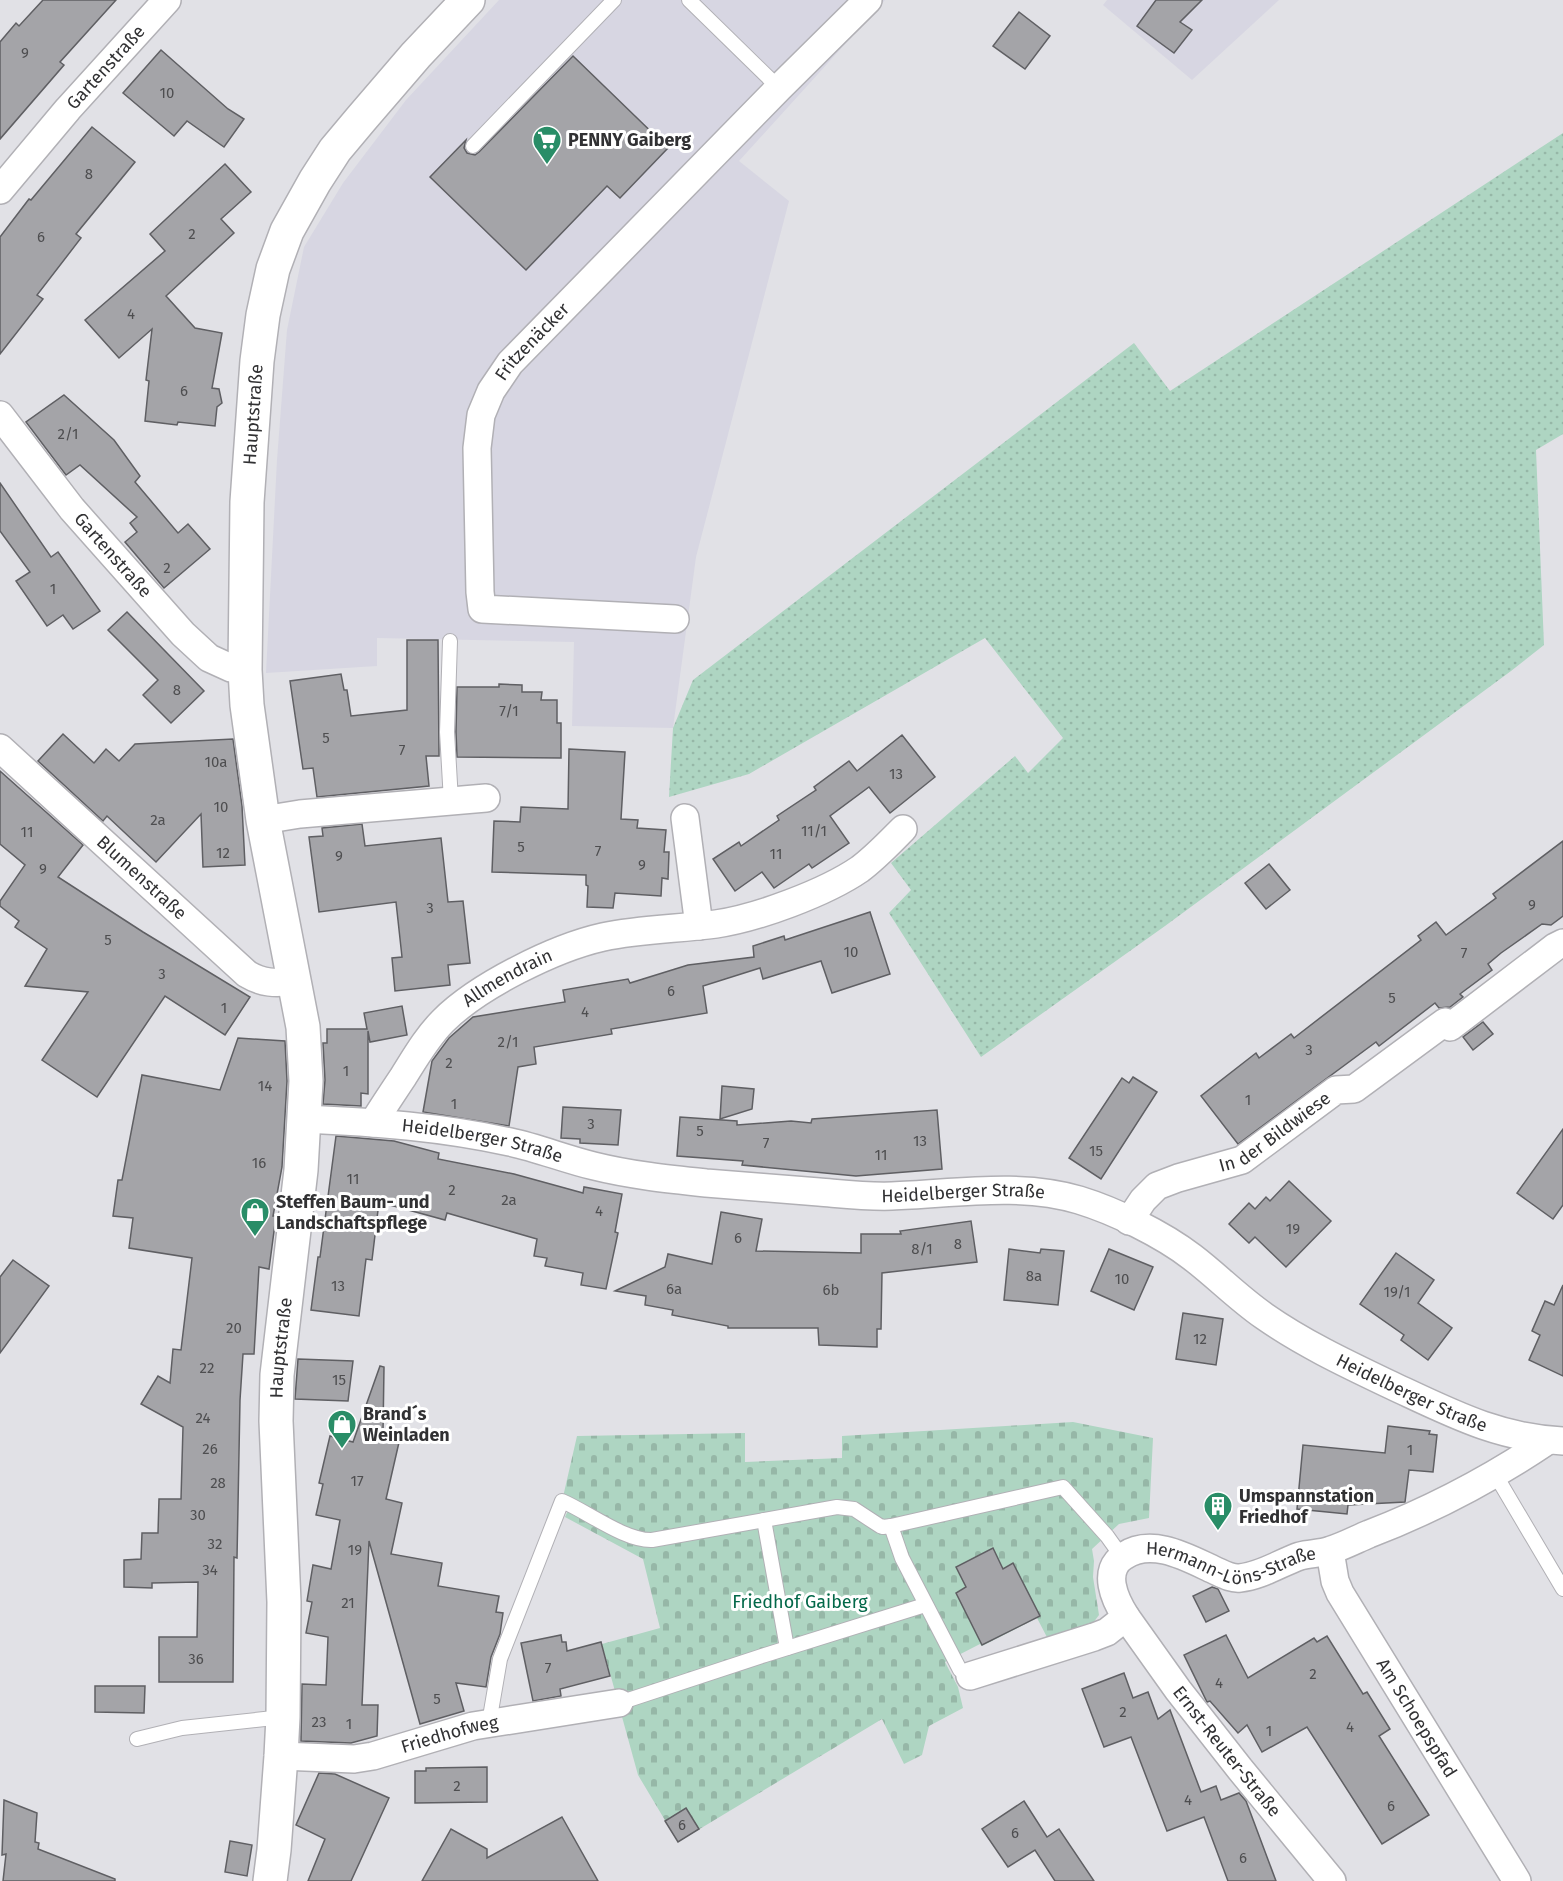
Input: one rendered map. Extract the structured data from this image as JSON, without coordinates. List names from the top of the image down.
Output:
{
  "streets": {
    "main road": ["Hauptstraße"],
    "street": [
      "Gartenstraße",
      "Fritzenäcker",
      "Blumenstraße",
      "Allmendrain",
      "In der Bildwiese",
      "Heidelberger Straße",
      "Hermann-Löns-Straße",
      "Am Schoepspfad",
      "Friedhofweg",
      "Ernst-Reuter-Straße"
    ]
  },
  "crossings": [
    ["Gartenstraße", "Hauptstraße"],
    ["Hauptstraße", "Blumenstraße"],
    ["Hauptstraße", "Heidelberger Straße"],
    ["Hauptstraße", "Friedhofweg"],
    ["Allmendrain", "Heidelberger Straße"],
    ["In der Bildwiese", "Heidelberger Straße"],
    ["Heidelberger Straße", "Hermann-Löns-Straße"],
    ["Hermann-Löns-Straße", "Am Schoepspfad"],
    ["Hermann-Löns-Straße", "Ernst-Reuter-Straße"]
  ],
  "parks": ["Friedhof Gaiberg"],
  "places": {
    "supermarket": ["PENNY Gaiberg"],
    "shop": ["Steffen Baum- und Landschaftspflege", "Brand´s Weinladen"],
    "building": ["Umspannstation Friedhof"]
  },
  "house_numbers": [
    "9",
    "10",
    "8",
    "2",
    "6",
    "4",
    "6",
    "2/1",
    "2",
    "1",
    "8",
    "7/1",
    "5",
    "7",
    "10a",
    "13",
    "10",
    "2a",
    "11/1",
    "11",
    "5",
    "7",
    "12",
    "11",
    "9",
    "9",
    "9",
    "9",
    "3",
    "5",
    "10",
    "7",
    "3",
    "6",
    "5",
    "1",
    "4",
    "2/1",
    "3",
    "2",
    "1",
    "14",
    "1",
    "1",
    "3",
    "5",
    "13",
    "7",
    "15",
    "11",
    "16",
    "11",
    "2",
    "2a",
    "4",
    "19",
    "6",
    "8",
    "8/1",
    "8a",
    "10",
    "13",
    "6a",
    "6b",
    "19/1",
    "20",
    "12",
    "22",
    "15",
    "24",
    "26",
    "1",
    "17",
    "28",
    "30",
    "32",
    "19",
    "34",
    "21",
    "36",
    "7",
    "2",
    "4",
    "5",
    "2",
    "23",
    "1",
    "4",
    "1",
    "2",
    "4",
    "6",
    "6",
    "6",
    "6"
  ]
}
